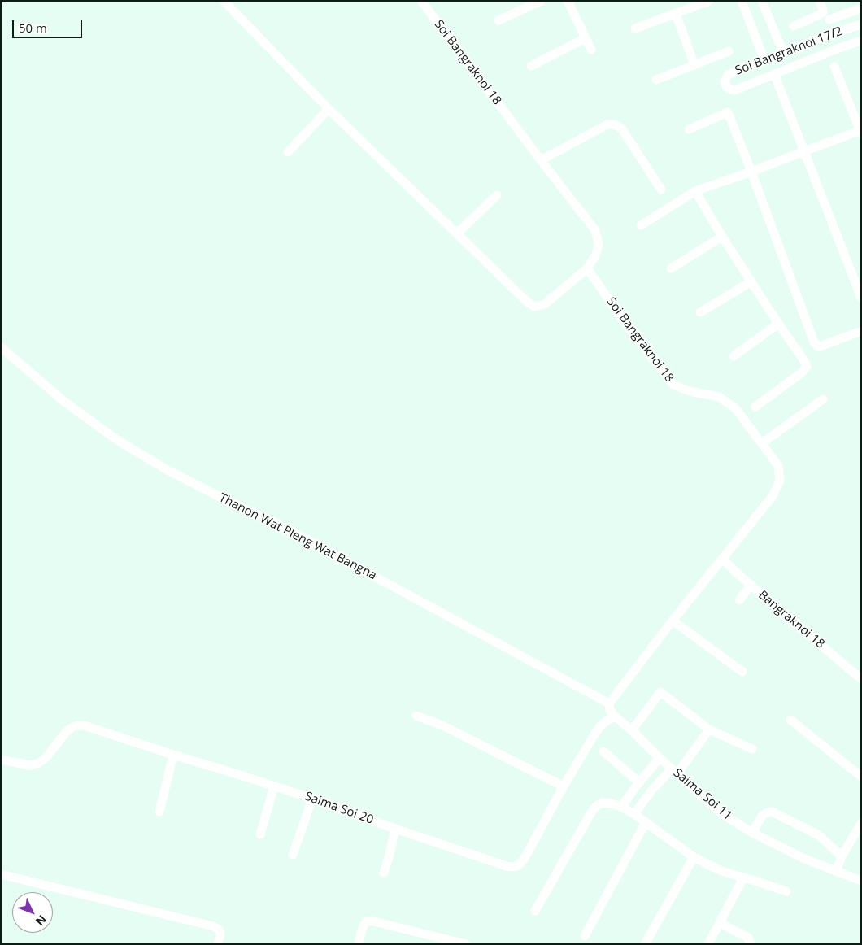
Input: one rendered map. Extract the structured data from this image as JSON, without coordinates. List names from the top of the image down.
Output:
{
  "streets": {
    "street": [
      "Soi Bangraknoi 17/2",
      "Soi Bangraknoi 18",
      "Thanon Wat Pleng Wat Bangna",
      "Bangraknoi 18",
      "Saima Soi 11",
      "Saima Soi 20"
    ]
  },
  "crossings": [
    ["Soi Bangraknoi 18", "Thanon Wat Pleng Wat Bangna"],
    ["Soi Bangraknoi 18", "Bangraknoi 18"],
    ["Saima Soi 11", "Saima Soi 20"]
  ],
  "scale_bar": "50 m",
  "north": "bottom right"
}
